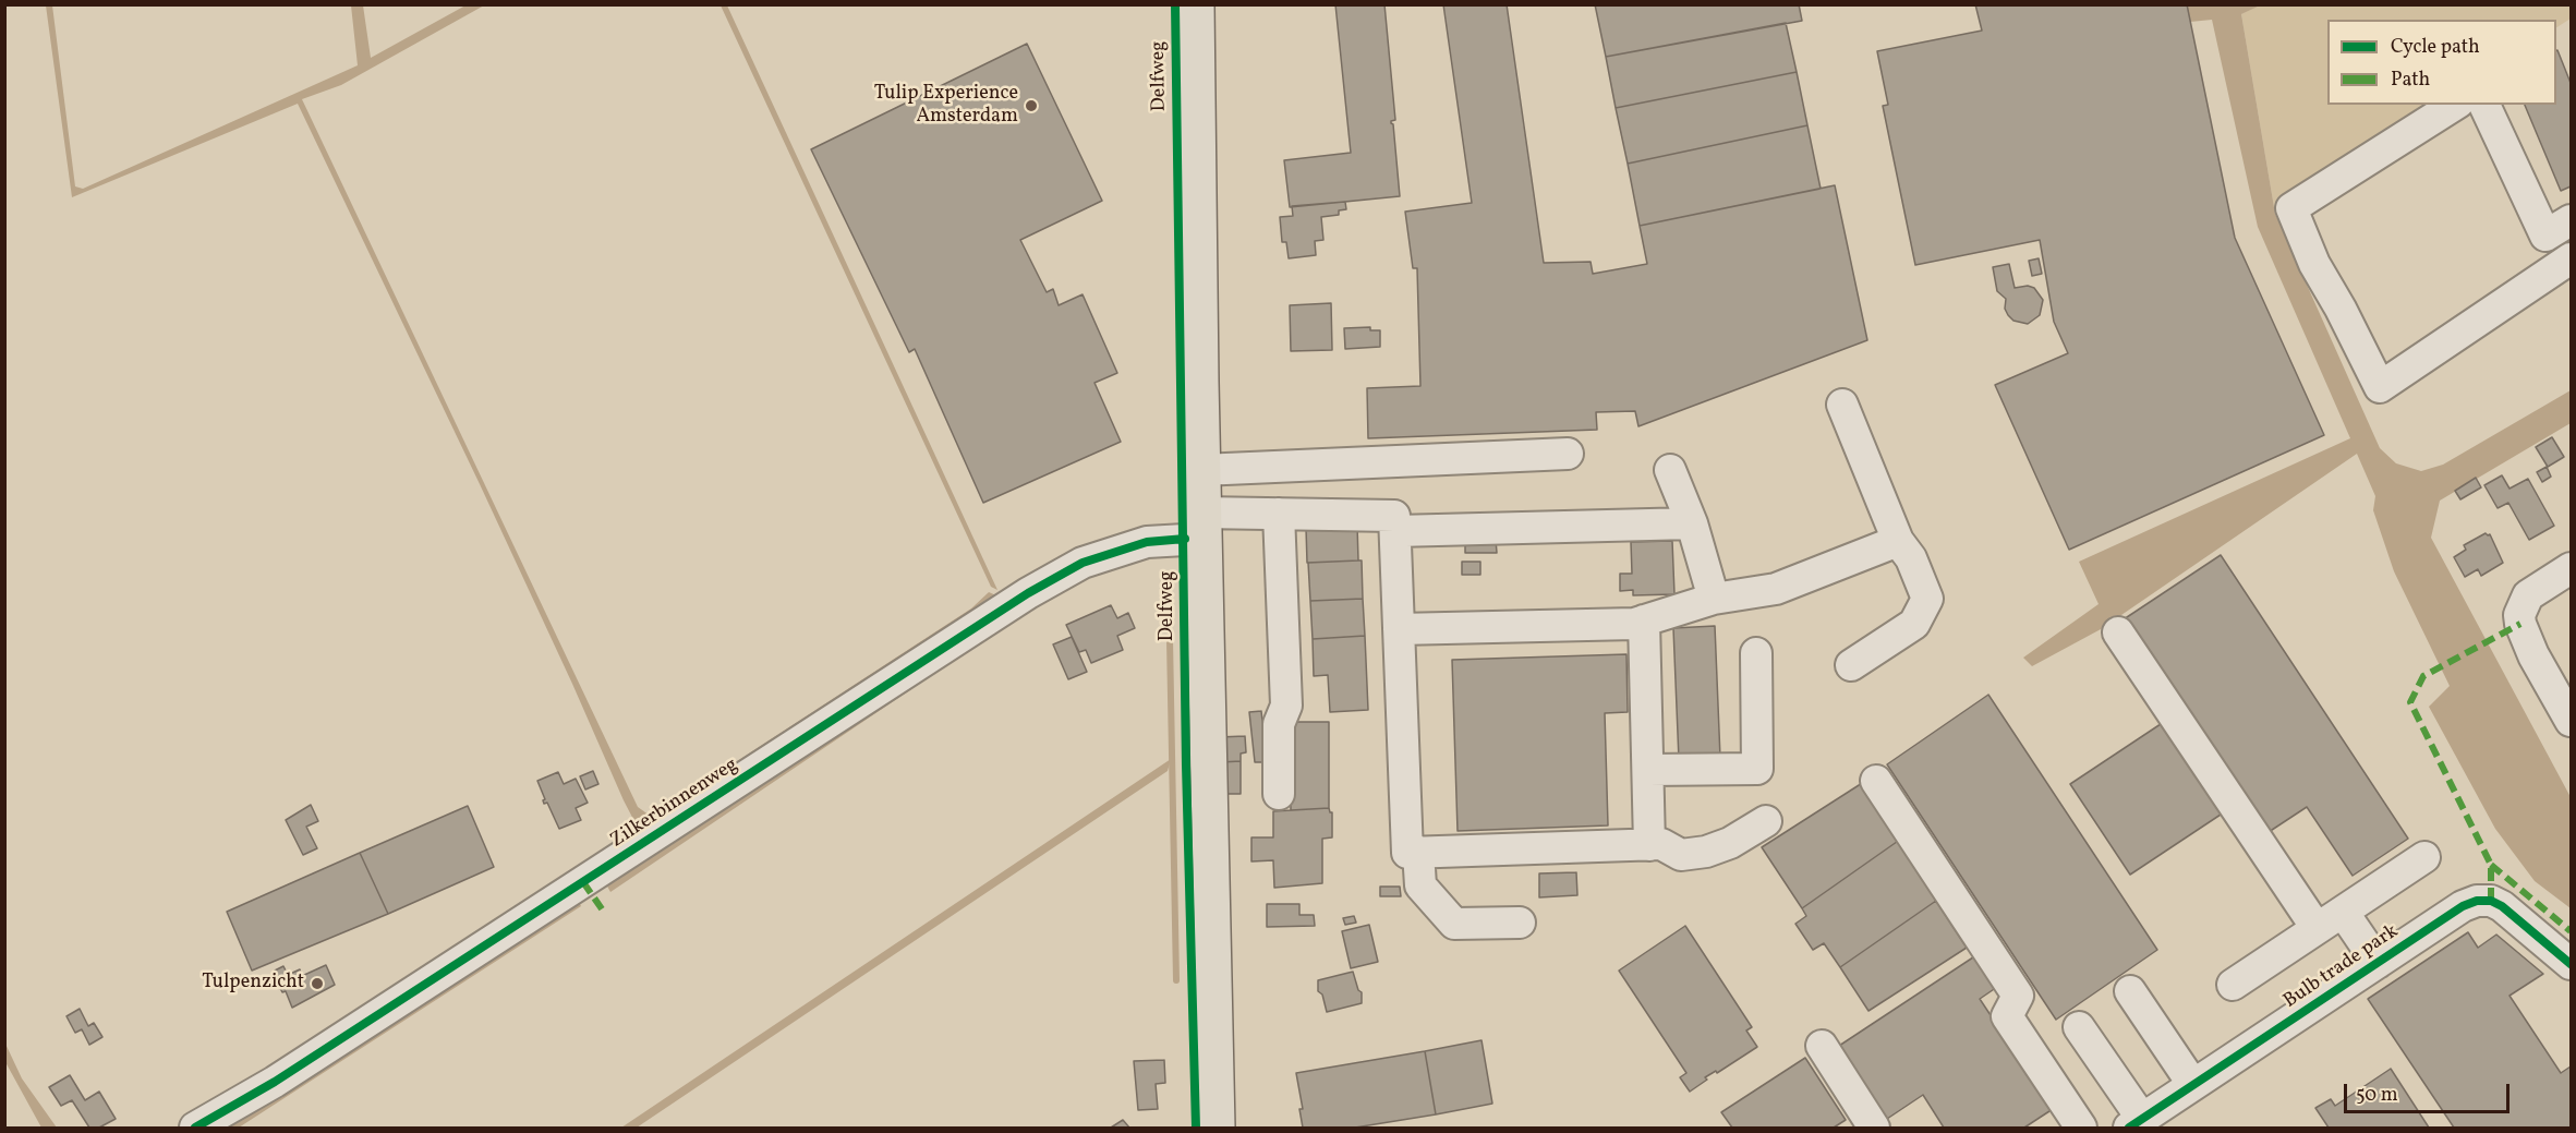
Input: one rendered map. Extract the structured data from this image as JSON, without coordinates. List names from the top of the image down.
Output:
{
  "streets": {
    "main road": ["Delfweg"],
    "street": ["Zilkerbinnenweg", "Bulb trade park"]
  },
  "crossings": [
    ["Delfweg", "Zilkerbinnenweg"]
  ],
  "places": ["Tulip Experience Amsterdam", "Tulpenzicht"],
  "legend": ["Cycle path", "Path"],
  "scale_bar": "50 m"
}
